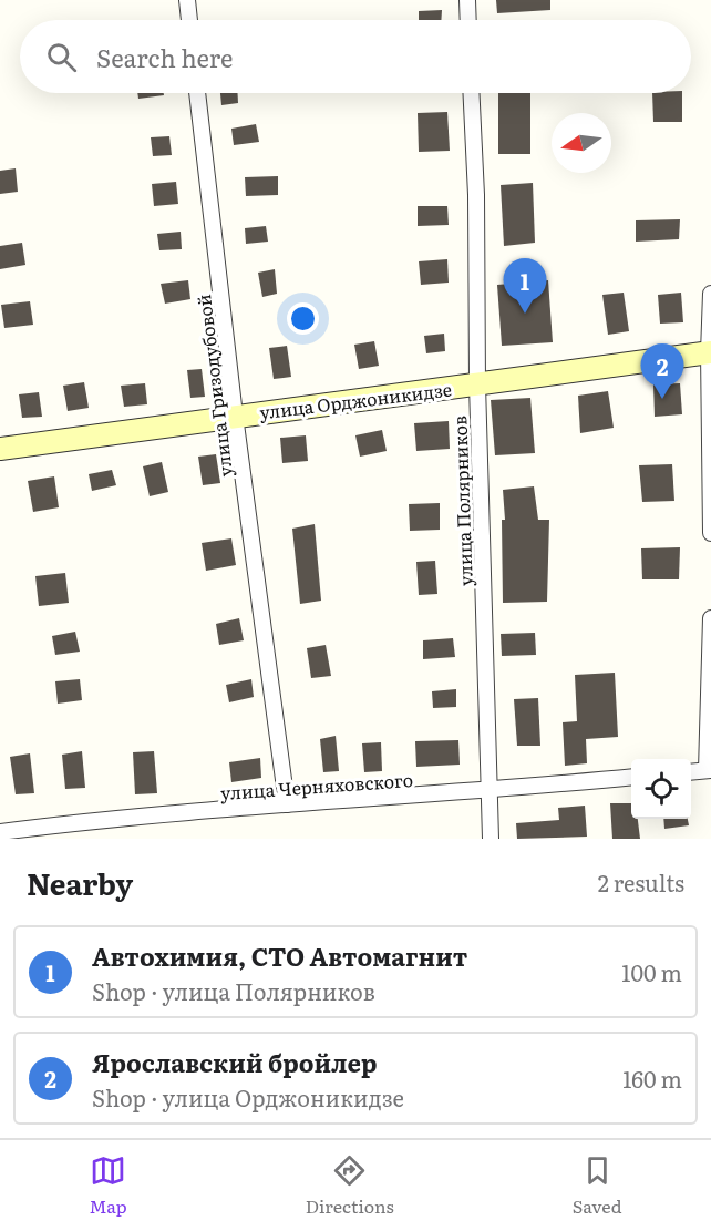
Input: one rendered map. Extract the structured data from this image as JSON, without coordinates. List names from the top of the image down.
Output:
{
  "streets": {
    "main road": ["улица Орджоникидзе"],
    "street": ["улица Гризодубовой", "улица Полярников", "улица Черняховского"]
  },
  "crossings": [
    ["улица Гризодубовой", "улица Орджоникидзе"],
    ["улица Гризодубовой", "улица Черняховского"],
    ["улица Орджоникидзе", "улица Полярников"],
    ["улица Полярников", "улица Черняховского"]
  ],
  "north": "left",
  "page": {
    "search": "Search here",
    "pins": ["1", "2"],
    "heading": ["Nearby", "2 results"],
    "list": [
      {
        "mark": "1",
        "name": "Автохимия, СТО Автомагнит",
        "note": "Shop · улица Полярников",
        "value": "100 m"
      },
      {
        "mark": "2",
        "name": "Ярославский бройлер",
        "note": "Shop · улица Орджоникидзе",
        "value": "160 m"
      }
    ],
    "nav": ["Map", "Directions", "Saved"]
  }
}
